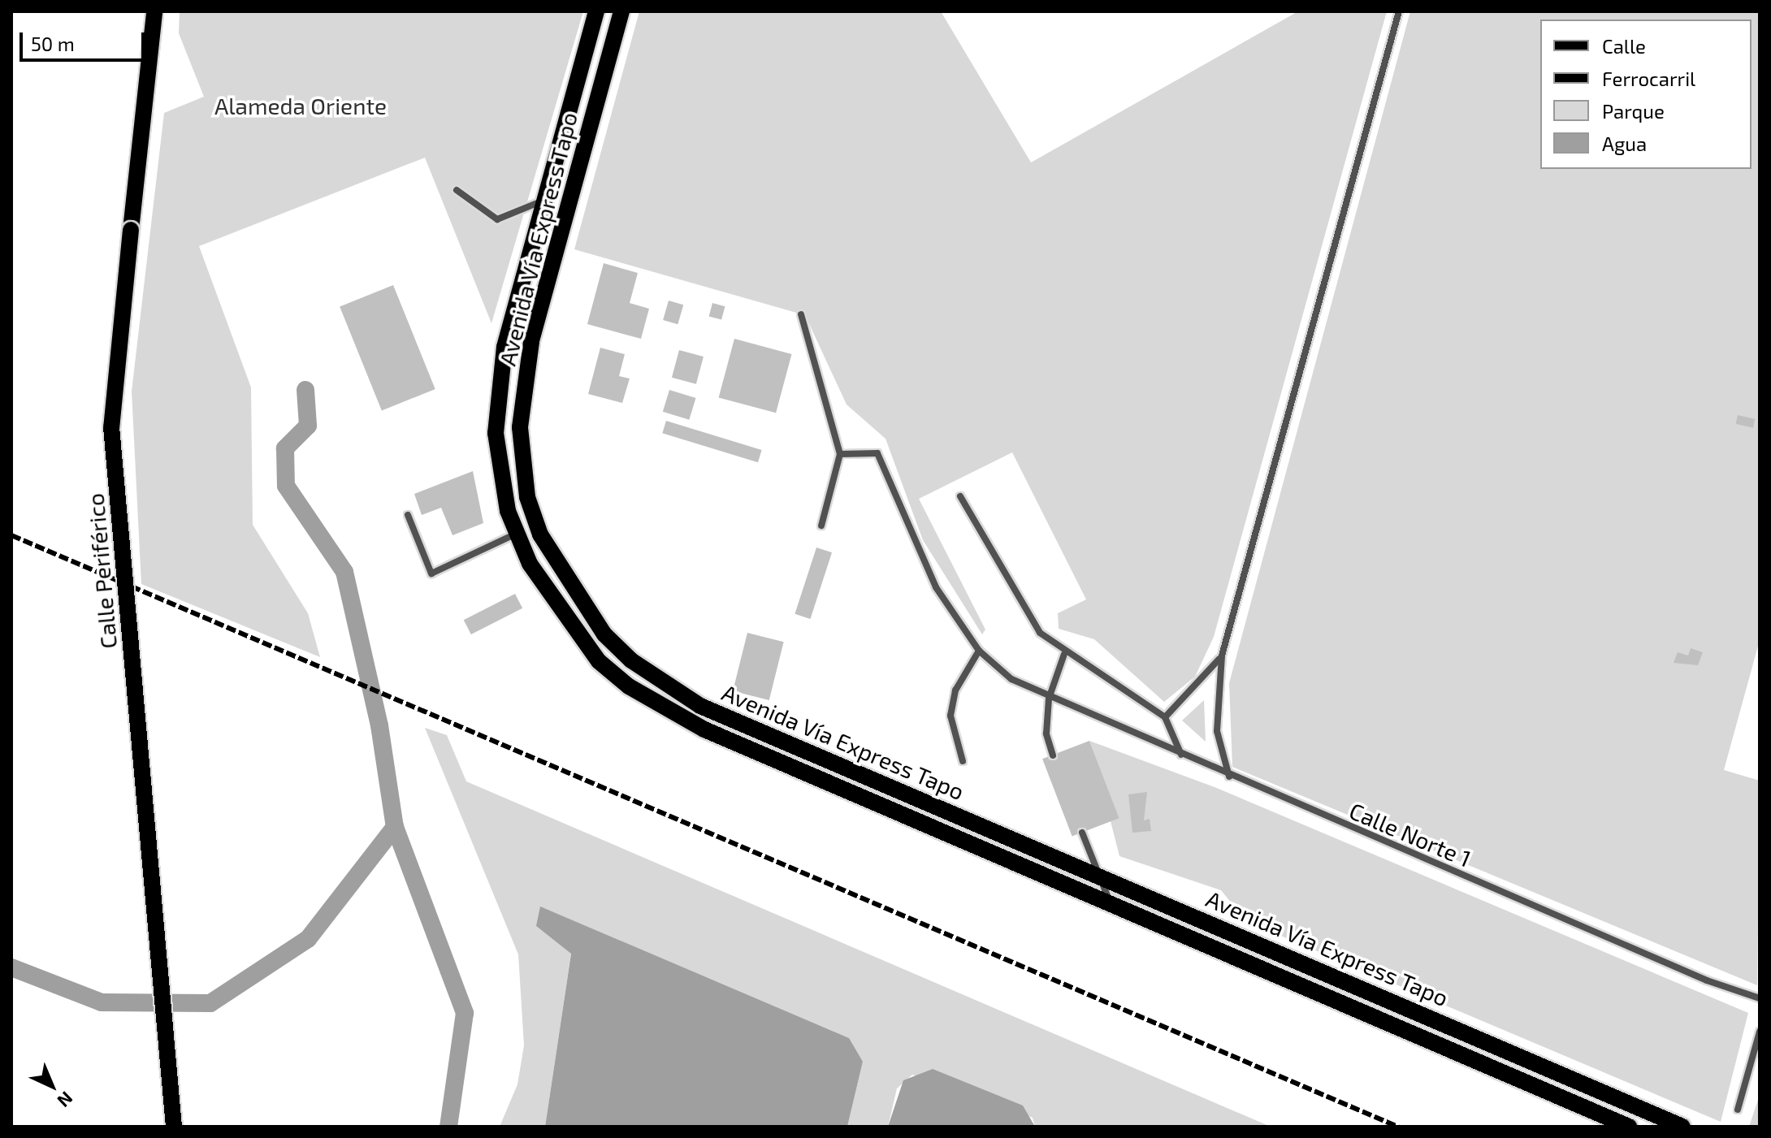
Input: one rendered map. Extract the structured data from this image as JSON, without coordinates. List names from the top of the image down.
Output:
{
  "streets": {
    "main road": ["Avenida Vía Express Tapo", "Calle Periférico"],
    "lane": ["Calle Norte 1"]
  },
  "parks": ["Alameda Oriente"],
  "legend": [
    "Calle",
    "Ferrocarril",
    "Parque",
    "Agua"
  ],
  "scale_bar": "50 m",
  "north": "bottom right"
}
